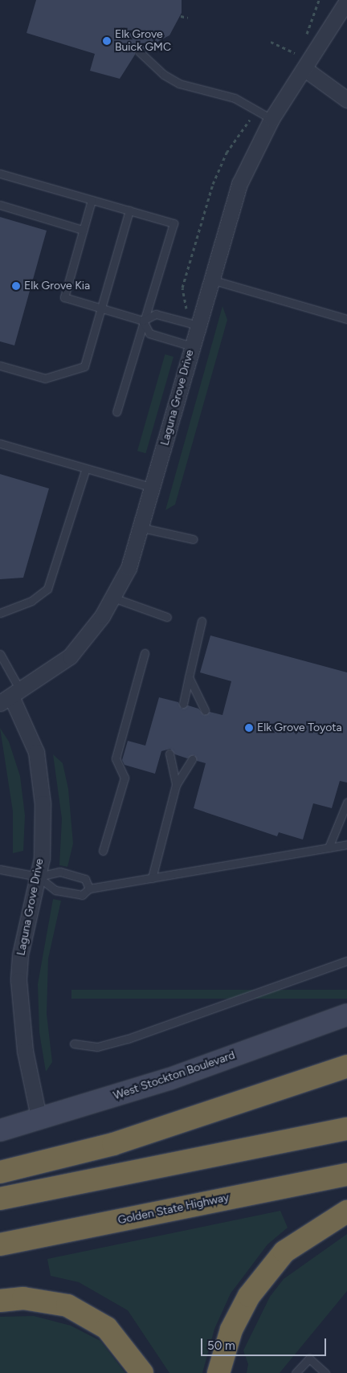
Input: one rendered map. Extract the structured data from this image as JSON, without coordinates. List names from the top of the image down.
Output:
{
  "streets": {
    "highway": ["Golden State Highway"],
    "street": ["Laguna Grove Drive", "West Stockton Boulevard"]
  },
  "crossings": [
    ["Laguna Grove Drive", "West Stockton Boulevard"]
  ],
  "places": ["Elk Grove Buick GMC", "Elk Grove Kia", "Elk Grove Toyota"],
  "scale_bar": "50 m"
}
